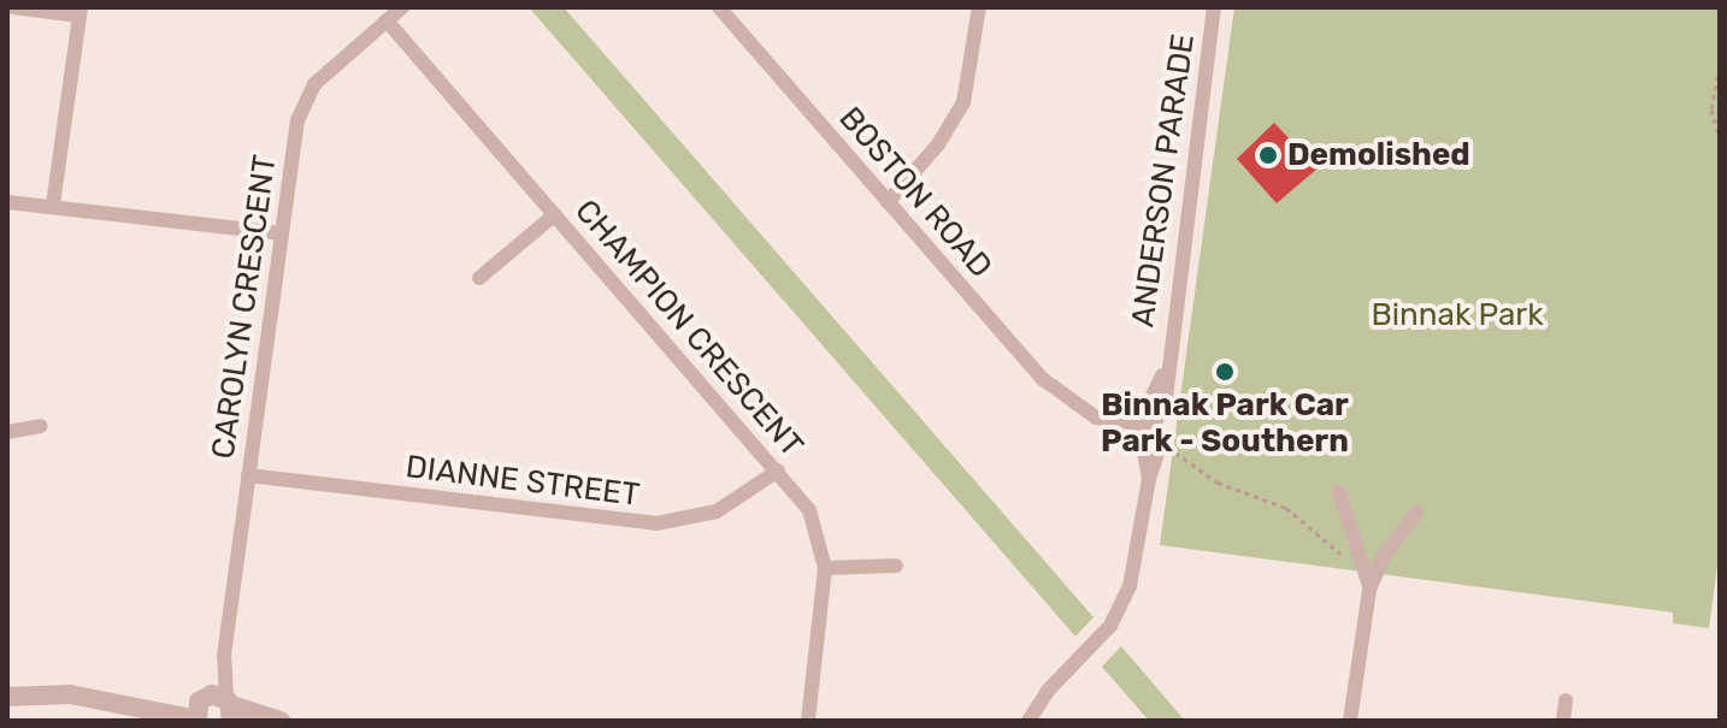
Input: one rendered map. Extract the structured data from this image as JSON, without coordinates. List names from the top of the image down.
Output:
{
  "streets": {
    "street": [
      "ANDERSON PARADE",
      "BOSTON ROAD",
      "CAROLYN CRESCENT",
      "CHAMPION CRESCENT",
      "DIANNE STREET"
    ]
  },
  "crossings": [
    ["ANDERSON PARADE", "BOSTON ROAD"],
    ["CAROLYN CRESCENT", "CHAMPION CRESCENT"],
    ["CAROLYN CRESCENT", "DIANNE STREET"],
    ["CHAMPION CRESCENT", "DIANNE STREET"]
  ],
  "parks": ["Binnak Park"],
  "places": ["Demolished", "Binnak Park Car Park - Southern"]
}
